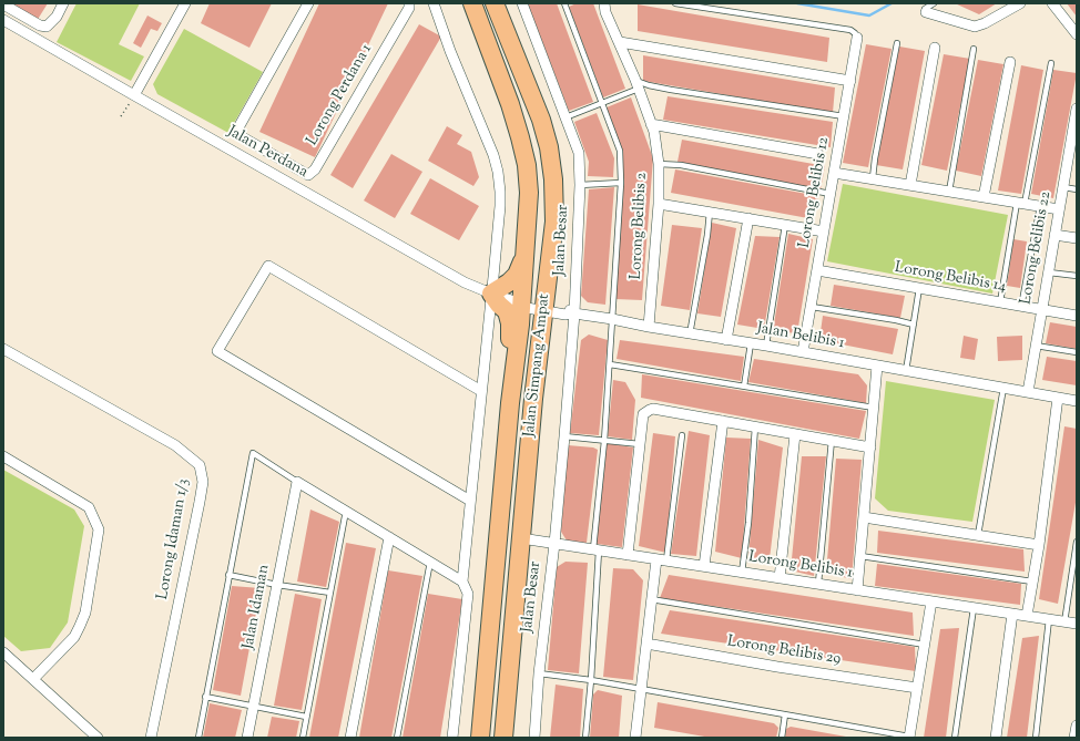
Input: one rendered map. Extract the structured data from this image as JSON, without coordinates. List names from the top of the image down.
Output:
{
  "streets": {
    "highway": ["Jalan Simpang Ampat"],
    "street": [
      "Lorong Perdana 1",
      "Jalan Perdana",
      "Lorong Belibis 12",
      "Lorong Belibis 2",
      "Jalan Besar",
      "Lorong Belibis 22",
      "Lorong Belibis 14",
      "Jalan Belibis 1",
      "Lorong Idaman 1/3",
      "Lorong Belibis 1",
      "Jalan Idaman",
      "Lorong Belibis 29"
    ]
  },
  "crossings": [
    ["Jalan Perdana", "Jalan Belibis 1"],
    ["Jalan Perdana", "Jalan Simpang Ampat"],
    ["Lorong Belibis 12", "Lorong Belibis 14"],
    ["Lorong Belibis 12", "Jalan Belibis 1"],
    ["Lorong Belibis 2", "Jalan Belibis 1"],
    ["Jalan Besar", "Jalan Belibis 1"],
    ["Jalan Besar", "Lorong Belibis 1"],
    ["Lorong Belibis 22", "Lorong Belibis 14"],
    ["Lorong Belibis 22", "Jalan Belibis 1"],
    ["Jalan Belibis 1", "Jalan Simpang Ampat"],
    ["Jalan Simpang Ampat", "Lorong Belibis 1"]
  ]
}
